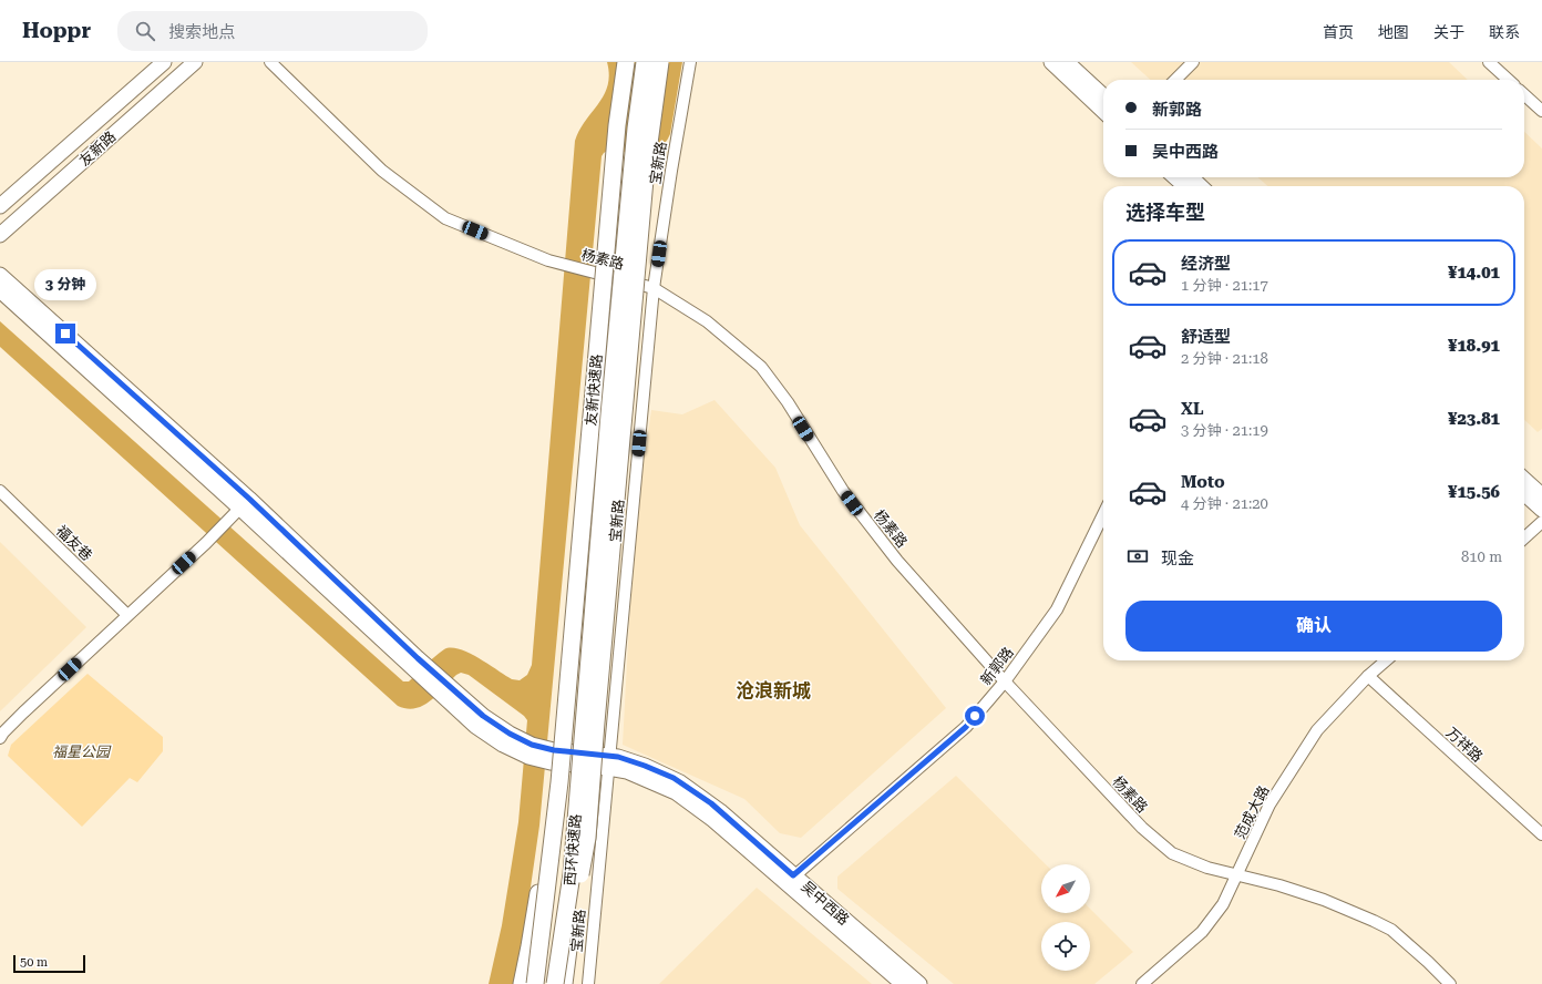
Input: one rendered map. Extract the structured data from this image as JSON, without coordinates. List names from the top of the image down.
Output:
{
  "streets": {
    "highway": ["友新快速路", "西环快速路"],
    "main road": ["友新路", "吴中西路"],
    "street": [
      "宝新路",
      "杨素路",
      "福友巷",
      "新郭路",
      "万祥路",
      "范成大路"
    ]
  },
  "crossings": [
    ["宝新路", "杨素路"],
    ["宝新路", "吴中西路"],
    ["杨素路", "新郭路"],
    ["杨素路", "范成大路"],
    ["友新快速路", "西环快速路"],
    ["新郭路", "吴中西路"],
    ["万祥路", "范成大路"]
  ],
  "districts": ["沧浪新城"],
  "parks": ["福星公园"],
  "scale_bar": "50 m",
  "north": "bottom left",
  "page": {
    "header": "Hoppr",
    "search": "搜索地点",
    "nav": [
      "首页",
      "地图",
      "关于",
      "联系"
    ],
    "banner": ["新郭路", "吴中西路"],
    "heading": "选择车型",
    "list": [
      {
        "name": "经济型",
        "note": "1 分钟 · 21:17",
        "value": "¥14.01"
      },
      {
        "name": "舒适型",
        "note": "2 分钟 · 21:18",
        "value": "¥18.91"
      },
      {
        "name": "XL",
        "note": "3 分钟 · 21:19",
        "value": "¥23.81"
      },
      {
        "name": "Moto",
        "note": "4 分钟 · 21:20",
        "value": "¥15.56"
      }
    ],
    "bubble": "3 分钟",
    "pay": ["现金", "810 m"],
    "buttons": "确认",
    "scale": "50 m"
  }
}
